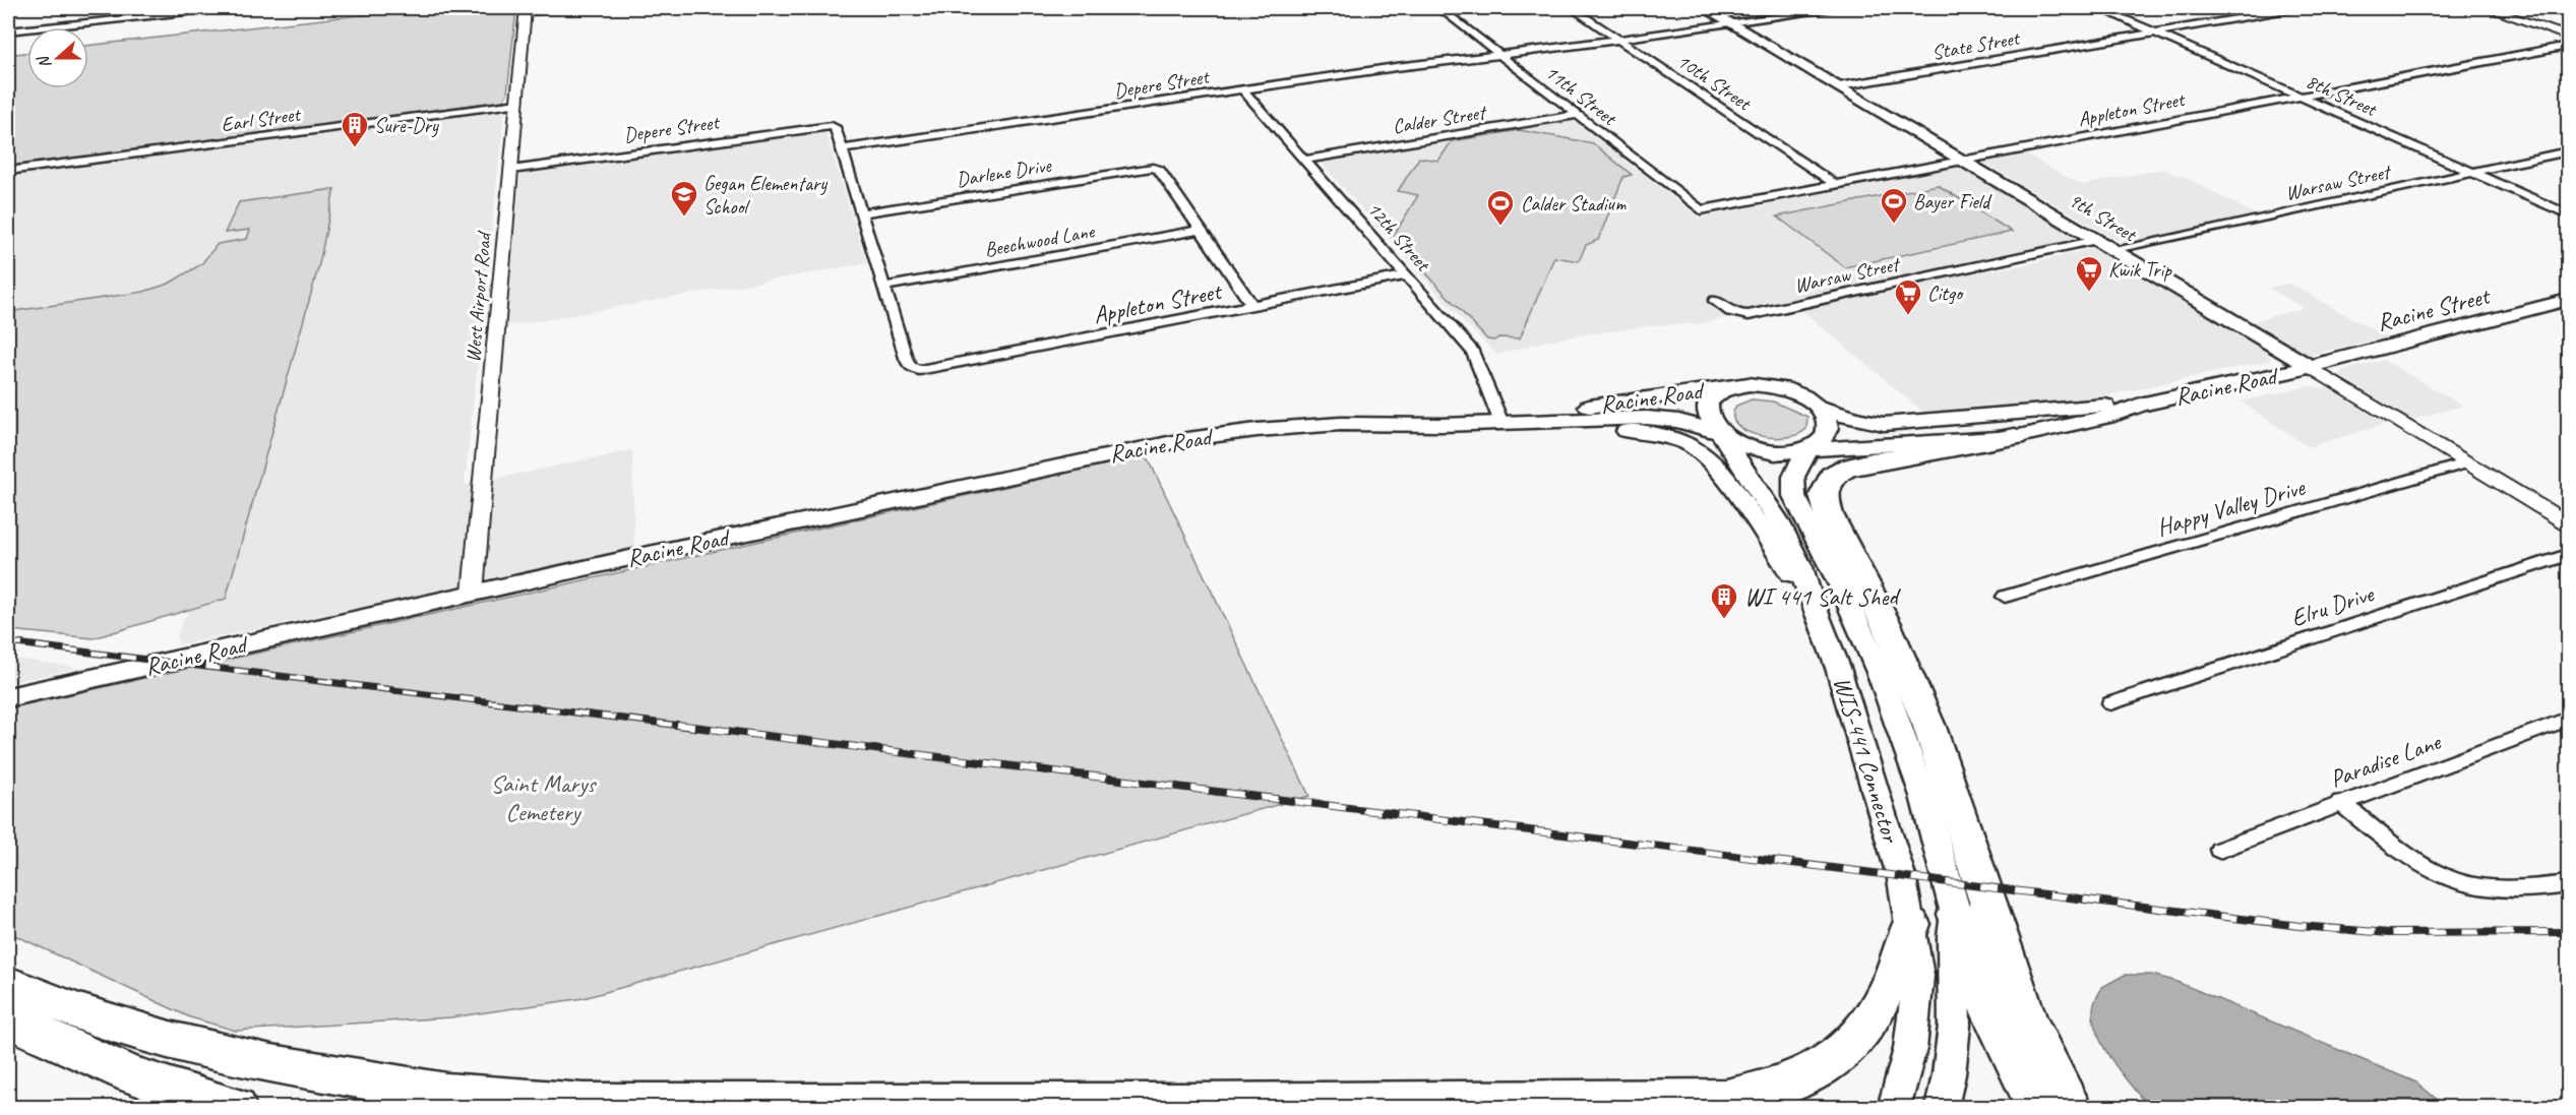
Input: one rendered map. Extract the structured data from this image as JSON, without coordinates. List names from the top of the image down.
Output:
{
  "streets": {
    "main road": [
      "9th Street",
      "Racine Street",
      "Racine Road",
      "WIS-441 Connector"
    ],
    "street": [
      "State Street",
      "10th Street",
      "Depere Street",
      "11th Street",
      "8th Street",
      "Appleton Street",
      "Earl Street",
      "Calder Street",
      "Darlene Drive",
      "Warsaw Street",
      "12th Street",
      "Beechwood Lane",
      "West Airport Road",
      "Happy Valley Drive",
      "Elru Drive",
      "Paradise Lane"
    ]
  },
  "crossings": [
    ["State Street", "8th Street"],
    ["State Street", "9th Street"],
    ["10th Street", "Depere Street"],
    ["10th Street", "Appleton Street"],
    ["Depere Street", "11th Street"],
    ["Depere Street", "9th Street"],
    ["Depere Street", "12th Street"],
    ["Depere Street", "West Airport Road"],
    ["11th Street", "Appleton Street"],
    ["11th Street", "Calder Street"],
    ["8th Street", "Appleton Street"],
    ["8th Street", "Warsaw Street"],
    ["Appleton Street", "9th Street"],
    ["Appleton Street", "12th Street"],
    ["Appleton Street", "Beechwood Lane"],
    ["Earl Street", "West Airport Road"],
    ["Calder Street", "12th Street"],
    ["Darlene Drive", "Beechwood Lane"],
    ["Warsaw Street", "9th Street"],
    ["9th Street", "Racine Street"],
    ["9th Street", "Racine Road"],
    ["9th Street", "Happy Valley Drive"],
    ["12th Street", "Racine Road"],
    ["West Airport Road", "Racine Road"],
    ["Racine Street", "Racine Road"],
    ["Racine Road", "WIS-441 Connector"]
  ],
  "parks": ["Saint Marys Cemetery"],
  "places": {
    "building": ["Sure-Dry", "WI 441 Salt Shed"],
    "school or university": ["Gegan Elementary School"],
    "sports": ["Bayer Field", "Calder Stadium"],
    "supermarket": ["Kwik Trip", "Citgo"]
  },
  "north": "left"
}
